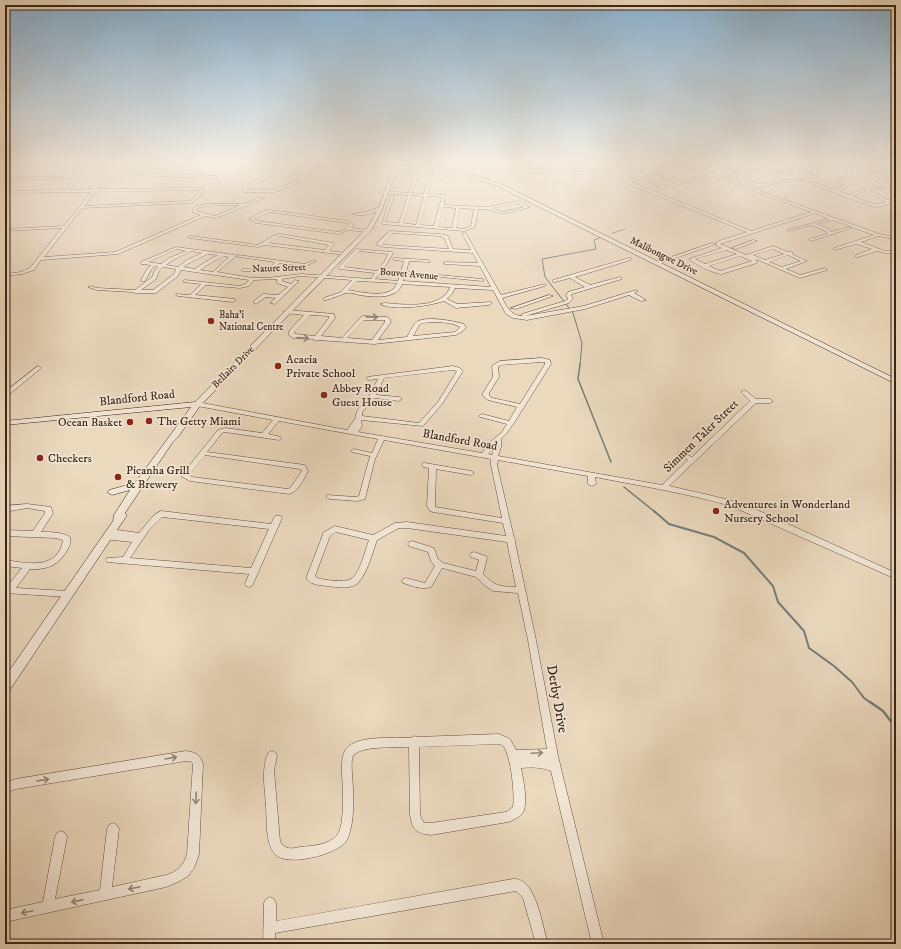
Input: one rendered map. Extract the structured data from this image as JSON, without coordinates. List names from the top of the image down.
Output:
{
  "streets": {
    "main road": ["Malibongwe Drive", "Bellairs Drive", "Blandford Road"],
    "street": [
      "Nature Street",
      "Bouvet Avenue",
      "Simmen Taler Street",
      "Derby Drive"
    ]
  },
  "crossings": [
    ["Nature Street", "Bouvet Avenue"],
    ["Nature Street", "Bellairs Drive"],
    ["Bouvet Avenue", "Bellairs Drive"],
    ["Bellairs Drive", "Blandford Road"],
    ["Blandford Road", "Simmen Taler Street"],
    ["Blandford Road", "Derby Drive"]
  ],
  "places": [
    "Baha'i National Centre",
    "Acacia Private School",
    "Abbey Road Guest House",
    "The Getty Miami",
    "Ocean Basket",
    "Checkers",
    "Picanha Grill & Brewery",
    "Adventures in Wonderland Nursery School"
  ]
}
